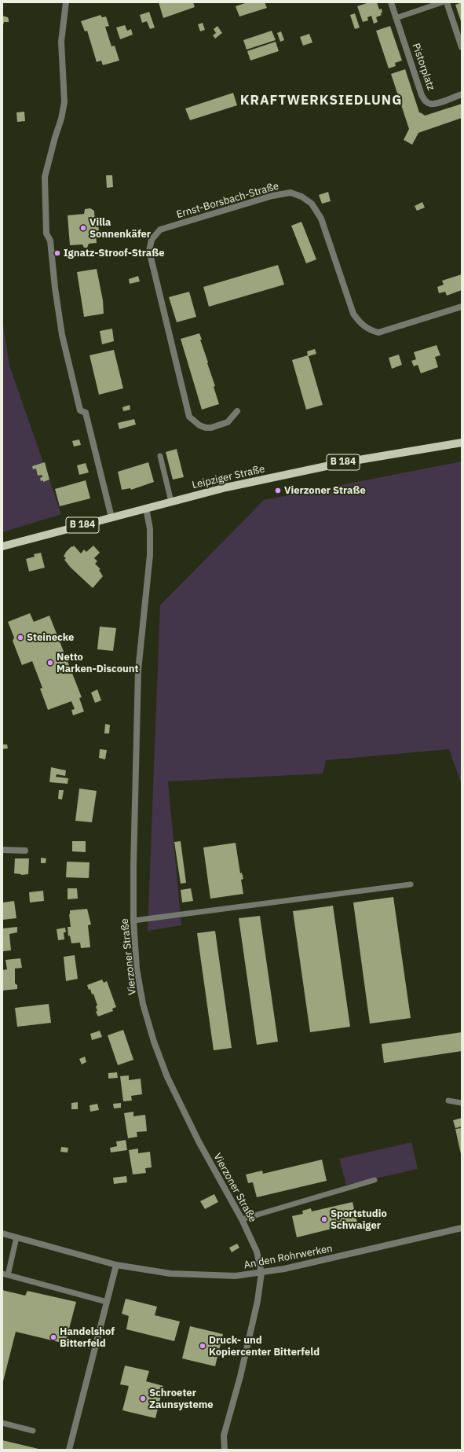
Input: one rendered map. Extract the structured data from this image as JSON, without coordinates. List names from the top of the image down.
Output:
{
  "streets": {
    "main road": ["B 184", "Leipziger Straße"],
    "street": [
      "Pistorplatz",
      "Ernst-Borsbach-Straße",
      "Vierzoner Straße",
      "An den Rohrwerken"
    ]
  },
  "crossings": [
    ["Leipziger Straße", "Vierzoner Straße"],
    ["Vierzoner Straße", "An den Rohrwerken"]
  ],
  "districts": ["KRAFTWERKSIEDLUNG"],
  "places": [
    "Villa Sonnenkäfer",
    "Ignatz-Stroof-Straße",
    "Vierzoner Straße",
    "Steinecke",
    "Netto Marken-Discount",
    "Sportstudio Schwaiger",
    "Handelshof Bitterfeld",
    "Druck- und Kopiercenter Bitterfeld",
    "Schroeter Zaunsysteme"
  ]
}
